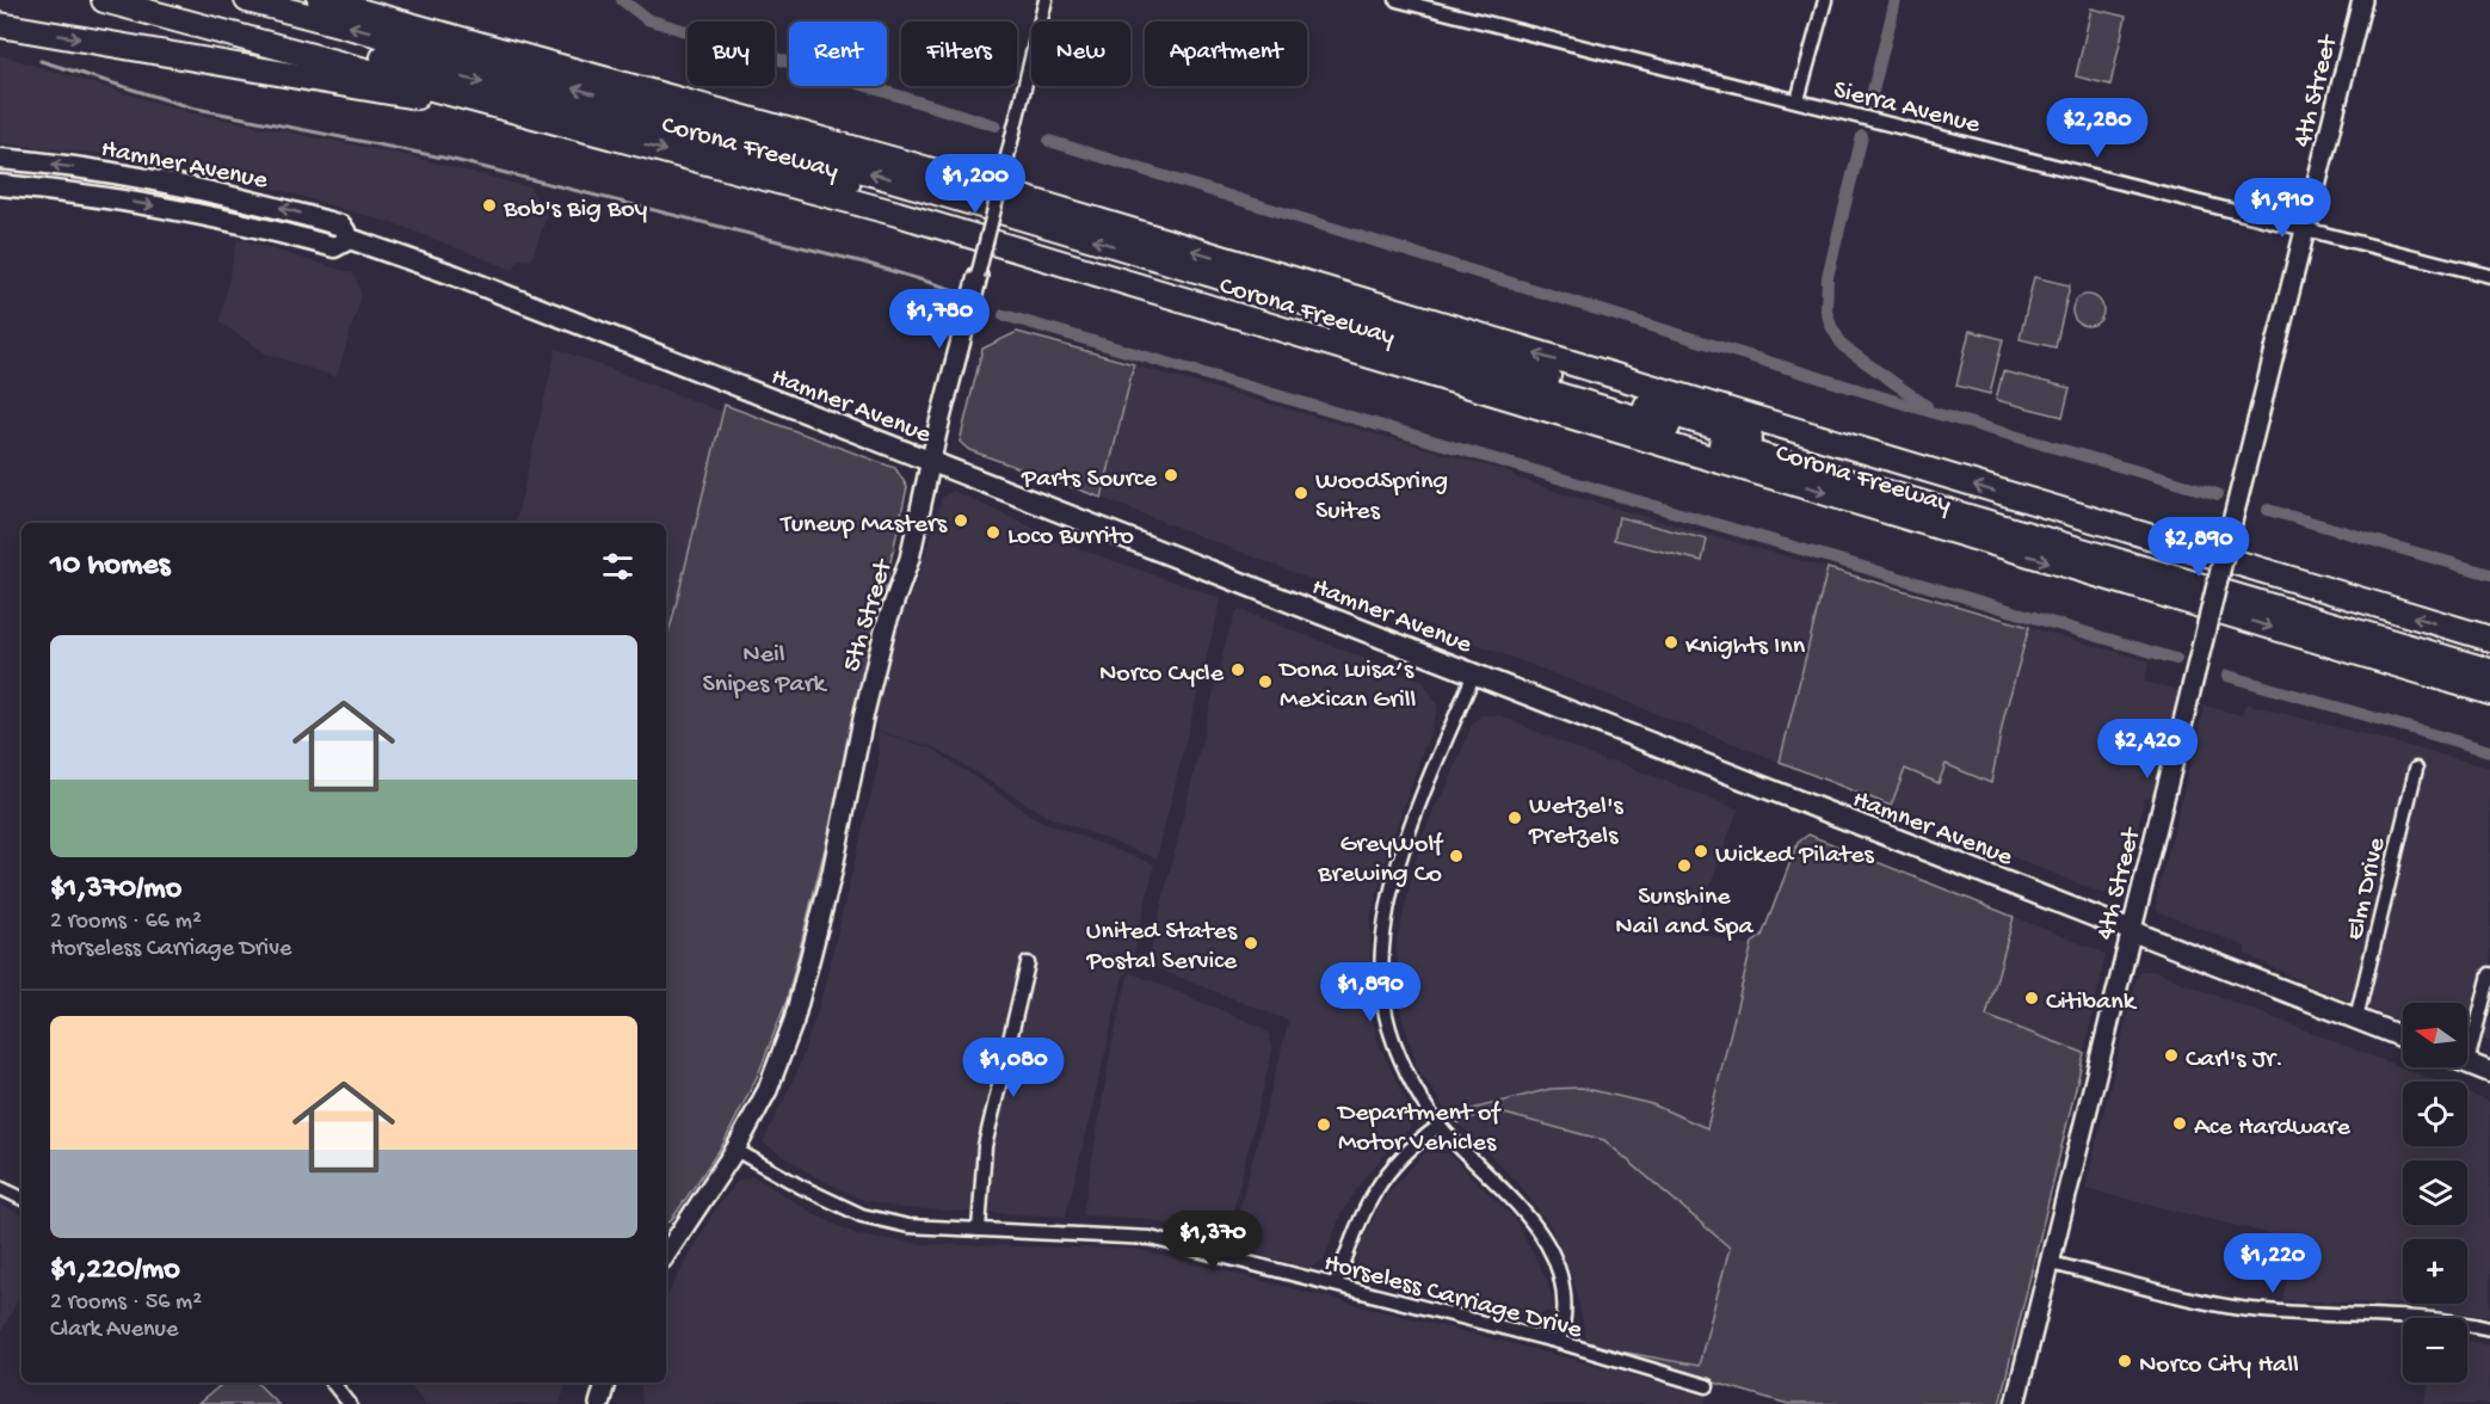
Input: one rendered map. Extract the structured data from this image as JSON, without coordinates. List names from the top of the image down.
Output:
{
  "streets": {
    "highway": ["Corona Freeway"],
    "main road": ["Hamner Avenue"],
    "street": [
      "4th Street",
      "Sierra Avenue",
      "5th Street",
      "Elm Drive",
      "Horseless Carriage Drive"
    ]
  },
  "crossings": [
    ["4th Street", "Sierra Avenue"],
    ["4th Street", "Hamner Avenue"],
    ["Hamner Avenue", "5th Street"],
    ["Hamner Avenue", "Elm Drive"],
    ["5th Street", "Horseless Carriage Drive"]
  ],
  "parks": ["Neil Snipes Park"],
  "places": [
    "Bob's Big Boy",
    "Parts Source",
    "WoodSpring Suites",
    "Tuneup Masters",
    "Loco Burrito",
    "Knights Inn",
    "Norco Cycle",
    "Dona Luisa’s Mexican Grill",
    "Wetzel's Pretzels",
    "Wicked Pilates",
    "GreyWolf Brewing Co",
    "Sunshine Nail and Spa",
    "United States Postal Service",
    "Citibank",
    "Carl's Jr.",
    "Ace Hardware",
    "Department of Motor Vehicles",
    "Norco City Hall"
  ],
  "north": "left",
  "page": {
    "chip": [
      "Buy",
      "Rent",
      "Filters",
      "New",
      "Apartment"
    ],
    "price": [
      "$2,280",
      "$1,200",
      "$1,910",
      "$1,780",
      "$2,890",
      "$2,420",
      "$1,890",
      "$1,080",
      "$1,370",
      "$1,220"
    ],
    "heading": "10 homes",
    "list": [
      {
        "name": "$1,370/mo",
        "note": "2 rooms · 66 m² · Horseless Carriage Drive"
      },
      {
        "name": "$1,220/mo",
        "note": "2 rooms · 56 m² · Clark Avenue"
      }
    ],
    "map_buttons": ["+", "−"]
  }
}
